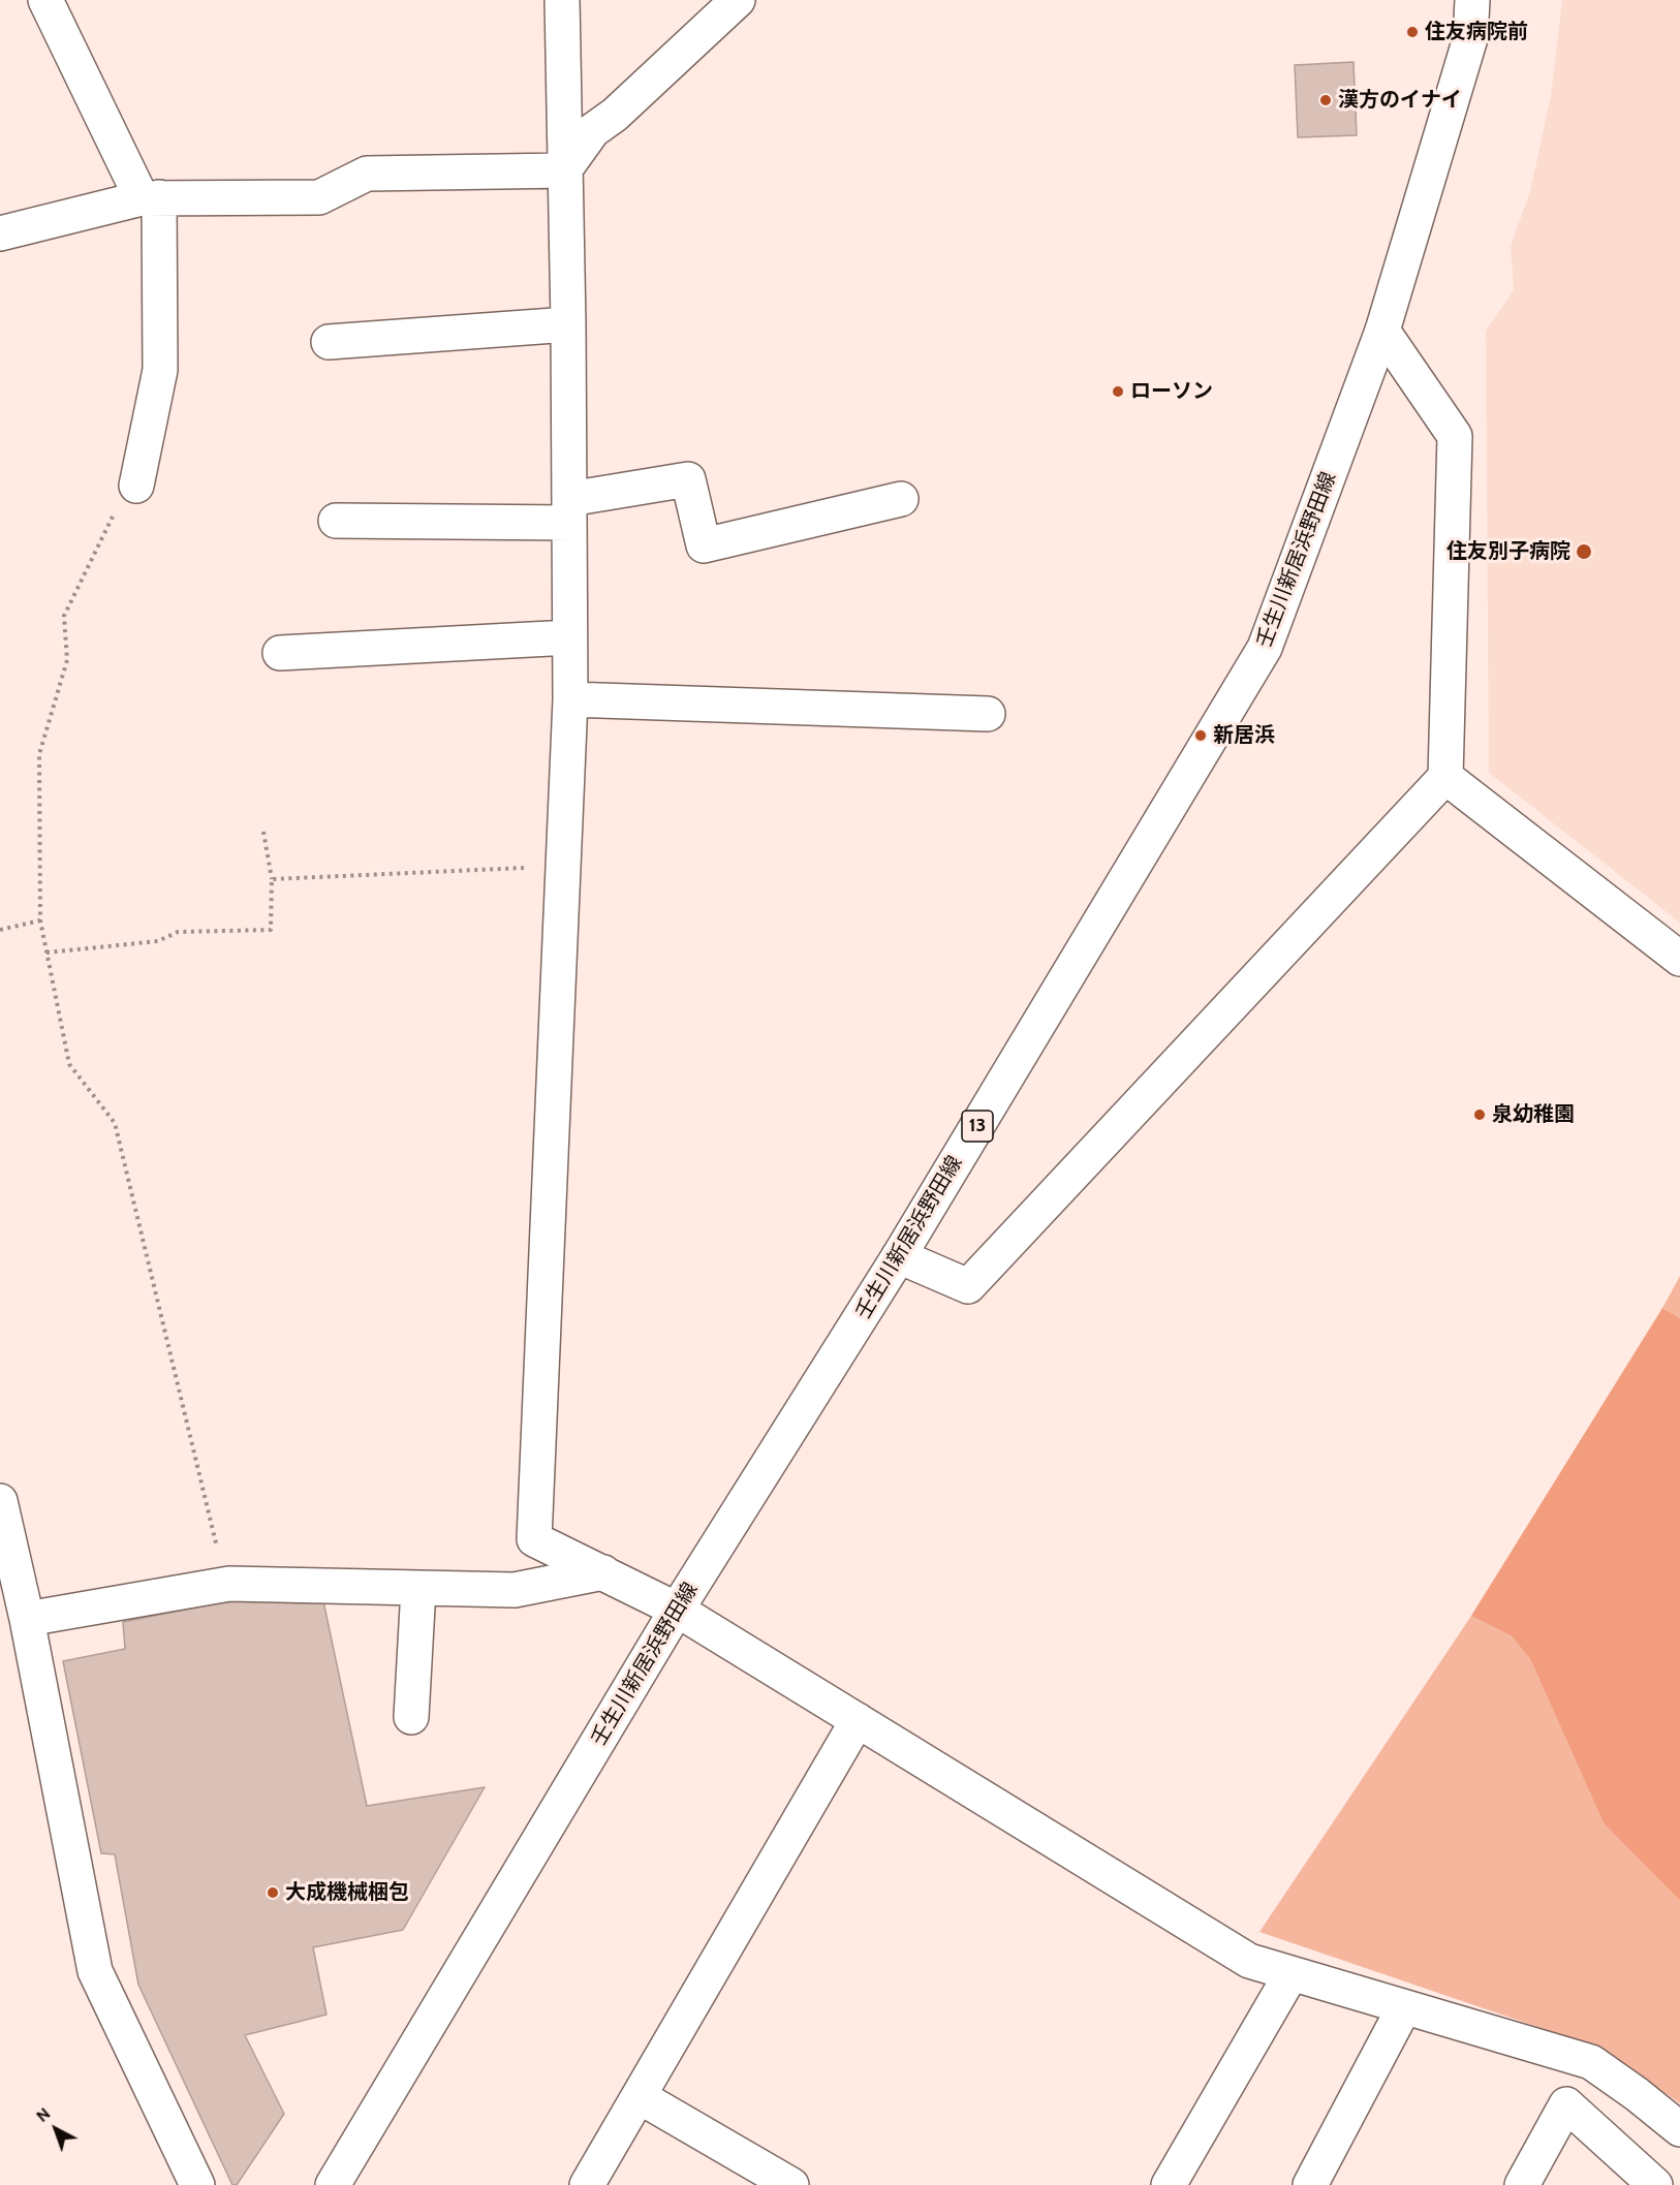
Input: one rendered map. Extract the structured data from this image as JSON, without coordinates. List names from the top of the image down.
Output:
{
  "streets": {
    "street": ["壬生川新居浜野田線", "13"]
  },
  "places": [
    "住友病院前",
    "漢方のイナイ",
    "ローソン",
    "住友別子病院",
    "新居浜",
    "泉幼稚園",
    "大成機械梱包"
  ],
  "north": "top left"
}
